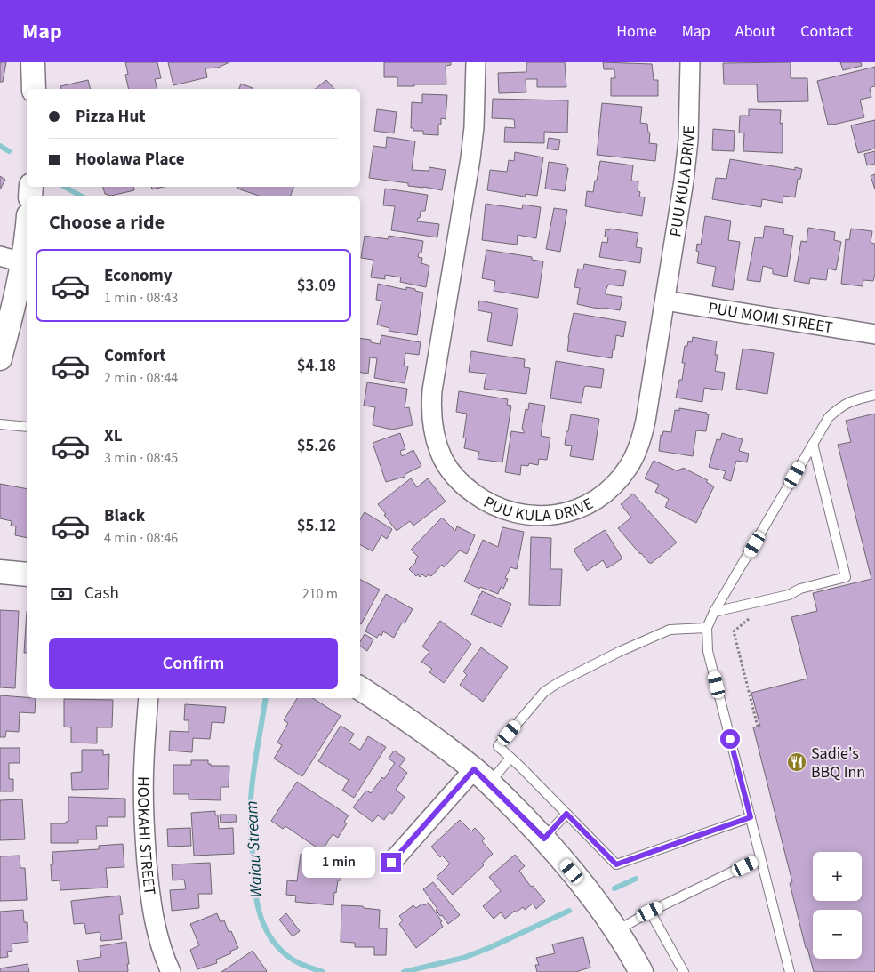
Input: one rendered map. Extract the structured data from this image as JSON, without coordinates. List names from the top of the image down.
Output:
{
  "streets": {
    "street": ["PUU KULA DRIVE", "PUU MOMI STREET", "HOOKAHI STREET"]
  },
  "crossings": [
    ["PUU KULA DRIVE", "PUU MOMI STREET"]
  ],
  "water": ["Waiau Stream"],
  "places": {
    "restaurant": ["Sadie's BBQ Inn"]
  },
  "page": {
    "header": "Map",
    "nav": [
      "Home",
      "Map",
      "About",
      "Contact"
    ],
    "banner": ["Pizza Hut", "Hoolawa Place"],
    "heading": "Choose a ride",
    "list": [
      {
        "name": "Economy",
        "note": "1 min · 08:43",
        "value": "$3.09"
      },
      {
        "name": "Comfort",
        "note": "2 min · 08:44",
        "value": "$4.18"
      },
      {
        "name": "XL",
        "note": "3 min · 08:45",
        "value": "$5.26"
      },
      {
        "name": "Black",
        "note": "4 min · 08:46",
        "value": "$5.12"
      }
    ],
    "pay": ["Cash", "210 m"],
    "buttons": "Confirm",
    "bubble": "1 min",
    "map_buttons": ["+", "−"]
  }
}
